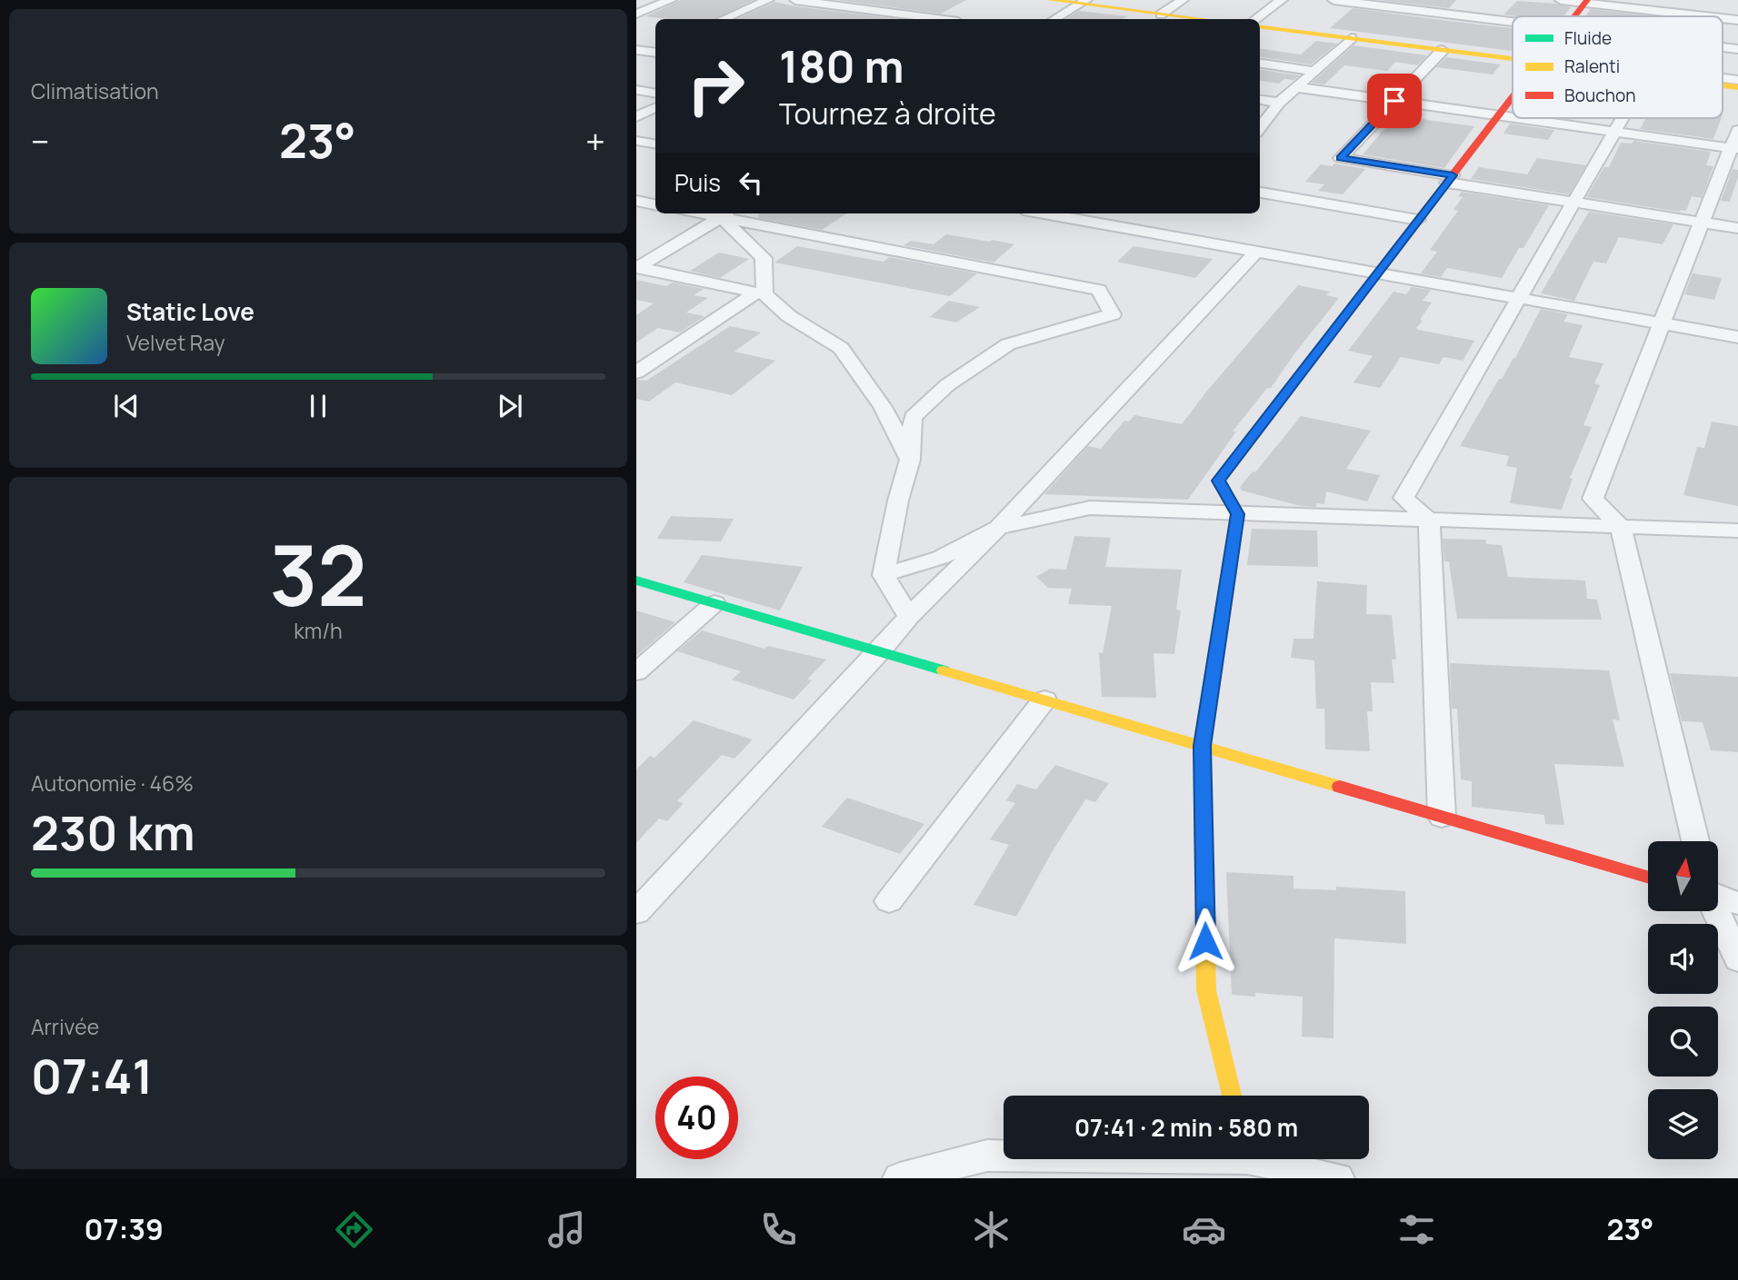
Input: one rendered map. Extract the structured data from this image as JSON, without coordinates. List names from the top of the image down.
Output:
{
  "legend": ["Fluide", "Ralenti", "Bouchon"],
  "north": "top",
  "page": {
    "tile": [
      "Climatisation",
      ["32", "km/h"],
      ["Autonomie · 46%", "230 km"],
      ["Arrivée", "07:41"]
    ],
    "turn": ["180 m", "Tournez à droite"],
    "heat": ["−", "23°", "+"],
    "then": "Puis",
    "song": ["Static Love", "Velvet Ray"],
    "limit": "40",
    "trip": "07:41 · 2 min · 580 m",
    "tabs": ["07:39", "23°"]
  }
}
